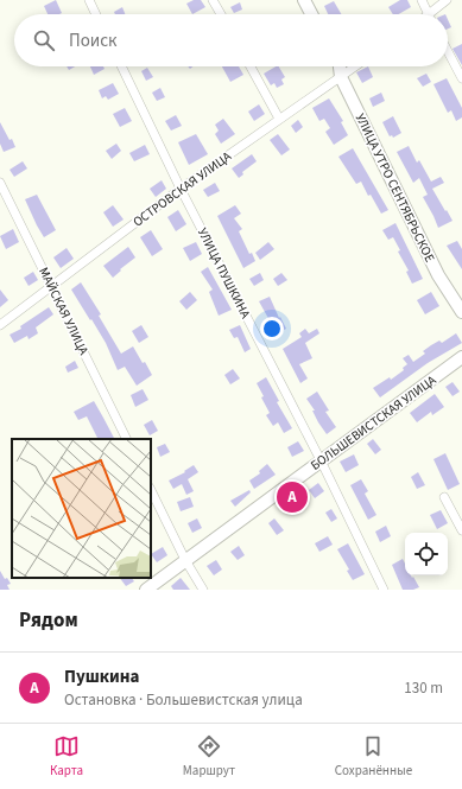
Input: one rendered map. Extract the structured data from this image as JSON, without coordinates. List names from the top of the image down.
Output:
{
  "streets": {
    "street": [
      "УЛИЦА УТРО СЕНТЯБРЬСКОЕ",
      "ОСТРОВСКАЯ УЛИЦА",
      "УЛИЦА ПУШКИНА",
      "МАЙСКАЯ УЛИЦА",
      "БОЛЬШЕВИСТСКАЯ УЛИЦА"
    ]
  },
  "crossings": [
    ["УЛИЦА УТРО СЕНТЯБРЬСКОЕ", "ОСТРОВСКАЯ УЛИЦА"],
    ["ОСТРОВСКАЯ УЛИЦА", "УЛИЦА ПУШКИНА"],
    ["ОСТРОВСКАЯ УЛИЦА", "МАЙСКАЯ УЛИЦА"],
    ["УЛИЦА ПУШКИНА", "БОЛЬШЕВИСТСКАЯ УЛИЦА"]
  ],
  "page": {
    "search": "Поиск",
    "pins": "A",
    "heading": "Рядом",
    "list": [
      {
        "mark": "A",
        "name": "Пушкина",
        "note": "Остановка · Большевистская улица",
        "value": "130 m"
      }
    ],
    "nav": ["Карта", "Маршрут", "Сохранённые"]
  }
}
